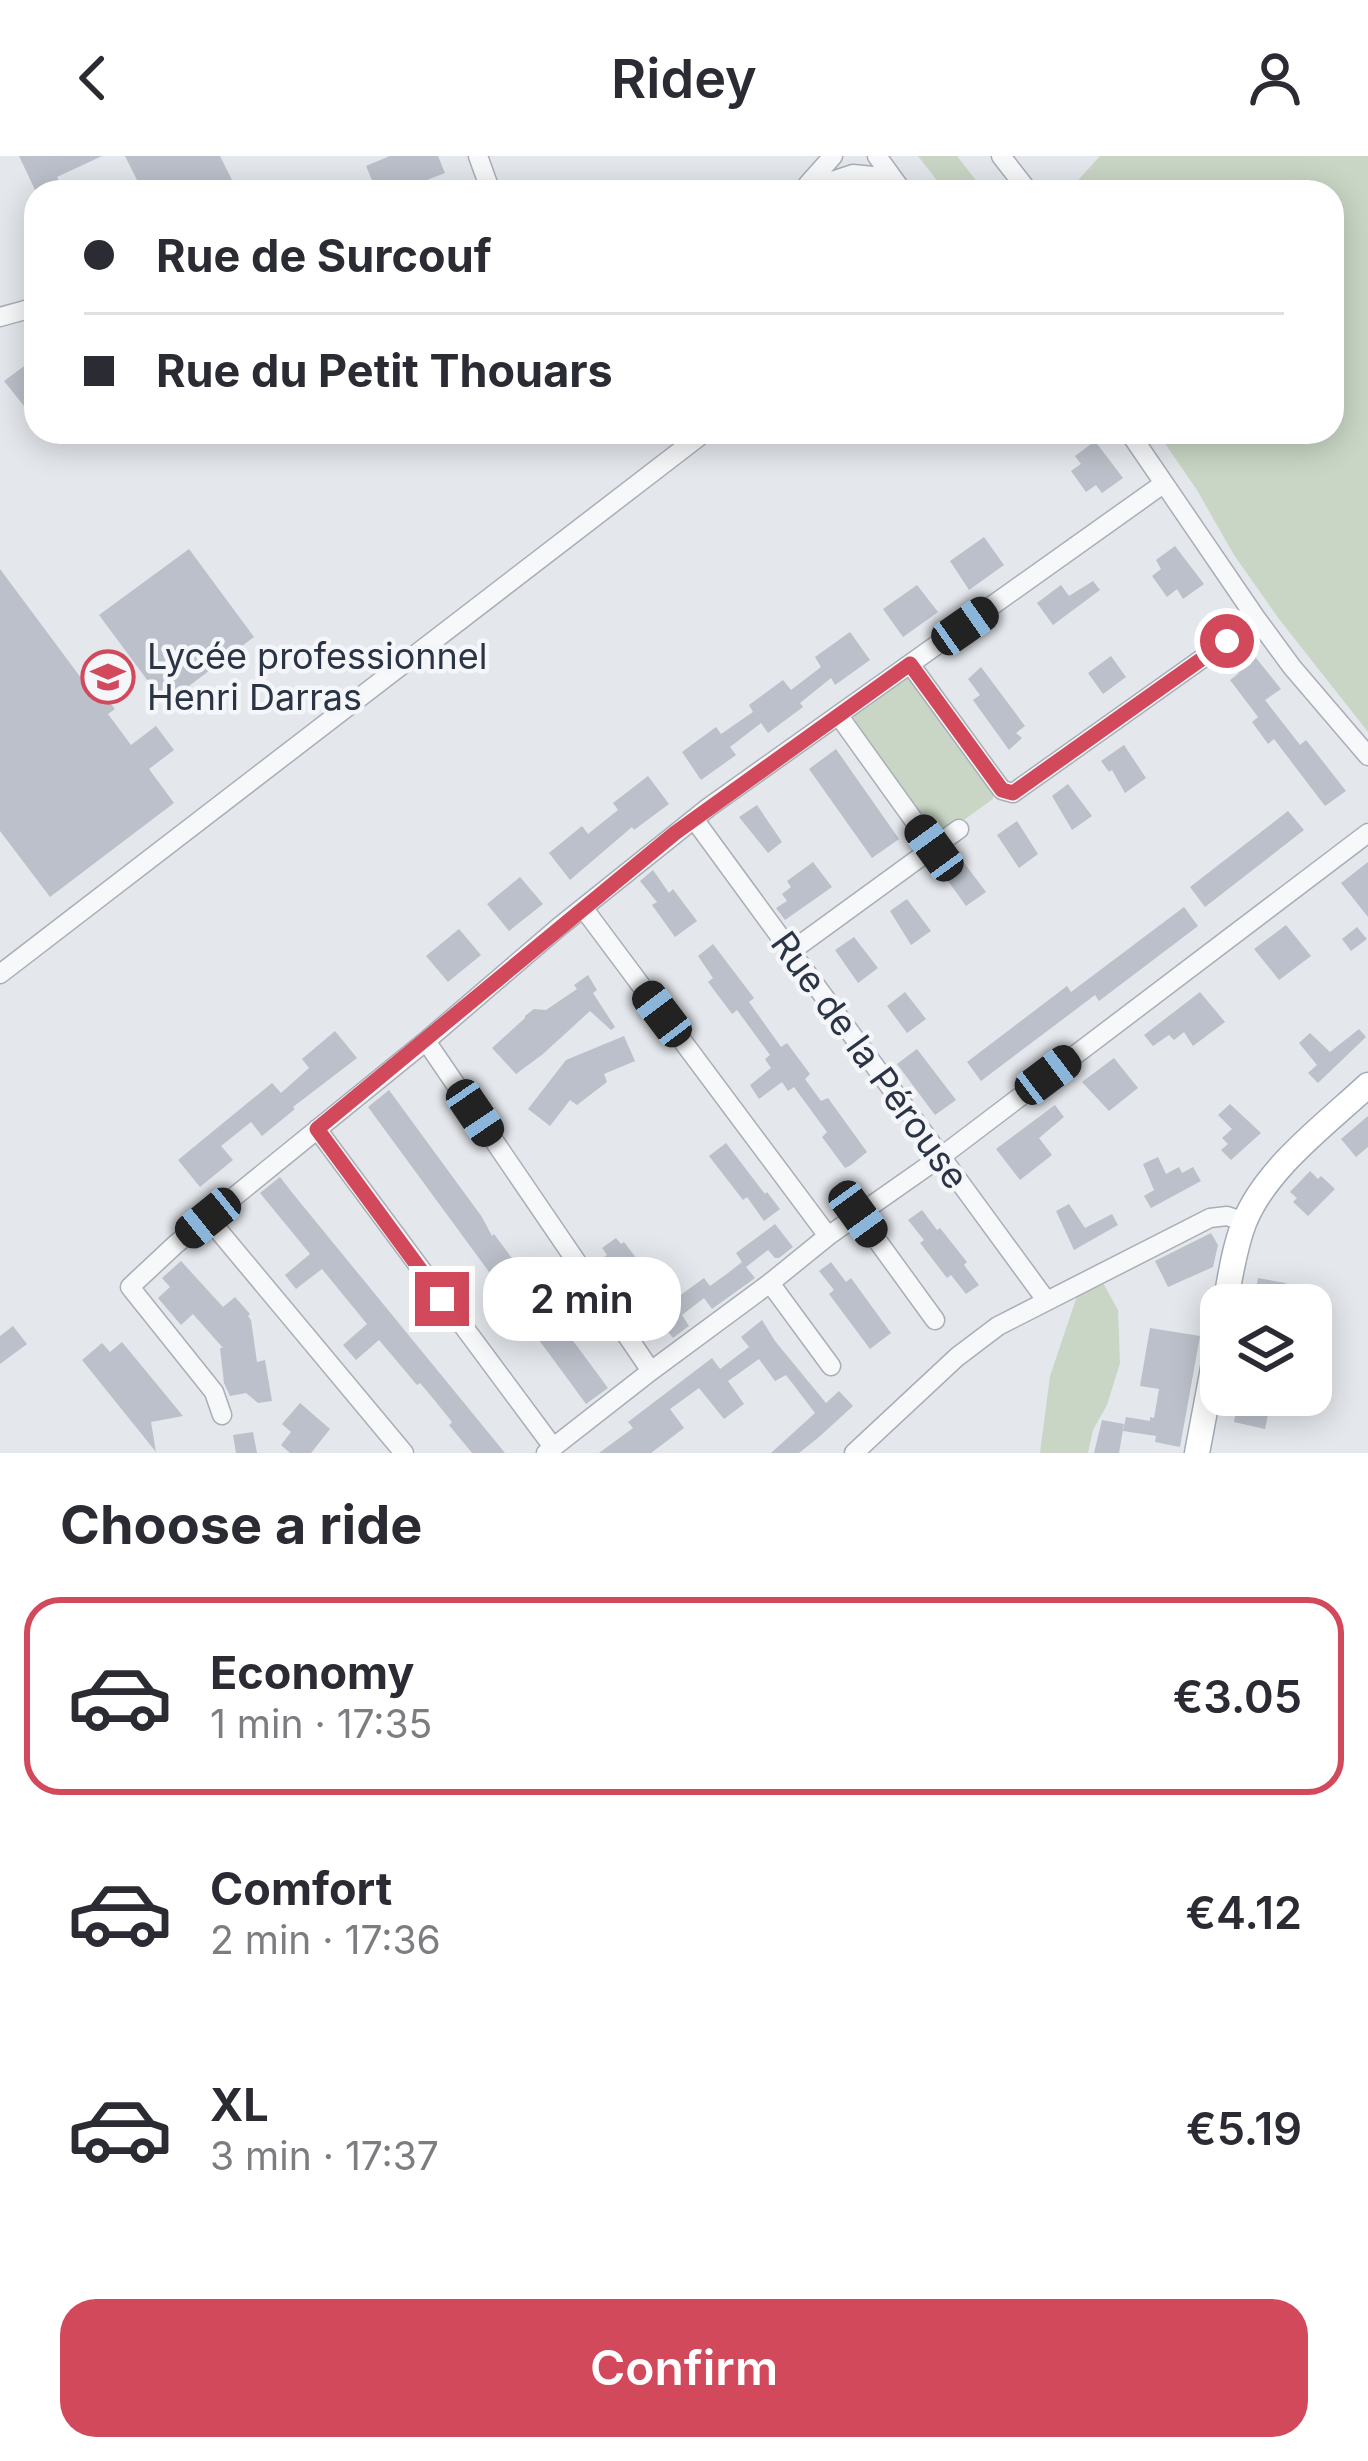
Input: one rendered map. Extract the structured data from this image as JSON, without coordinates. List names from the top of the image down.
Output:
{
  "streets": {
    "street": ["Rue de la Pérouse"]
  },
  "places": {
    "school or university": ["Lycée professionnel Henri Darras"]
  },
  "page": {
    "header": "Ridey",
    "banner": ["Rue de Surcouf", "Rue du Petit Thouars"],
    "bubble": "2 min",
    "heading": "Choose a ride",
    "list": [
      {
        "name": "Economy",
        "note": "1 min · 17:35",
        "value": "€3.05"
      },
      {
        "name": "Comfort",
        "note": "2 min · 17:36",
        "value": "€4.12"
      },
      {
        "name": "XL",
        "note": "3 min · 17:37",
        "value": "€5.19"
      }
    ],
    "buttons": "Confirm"
  }
}
